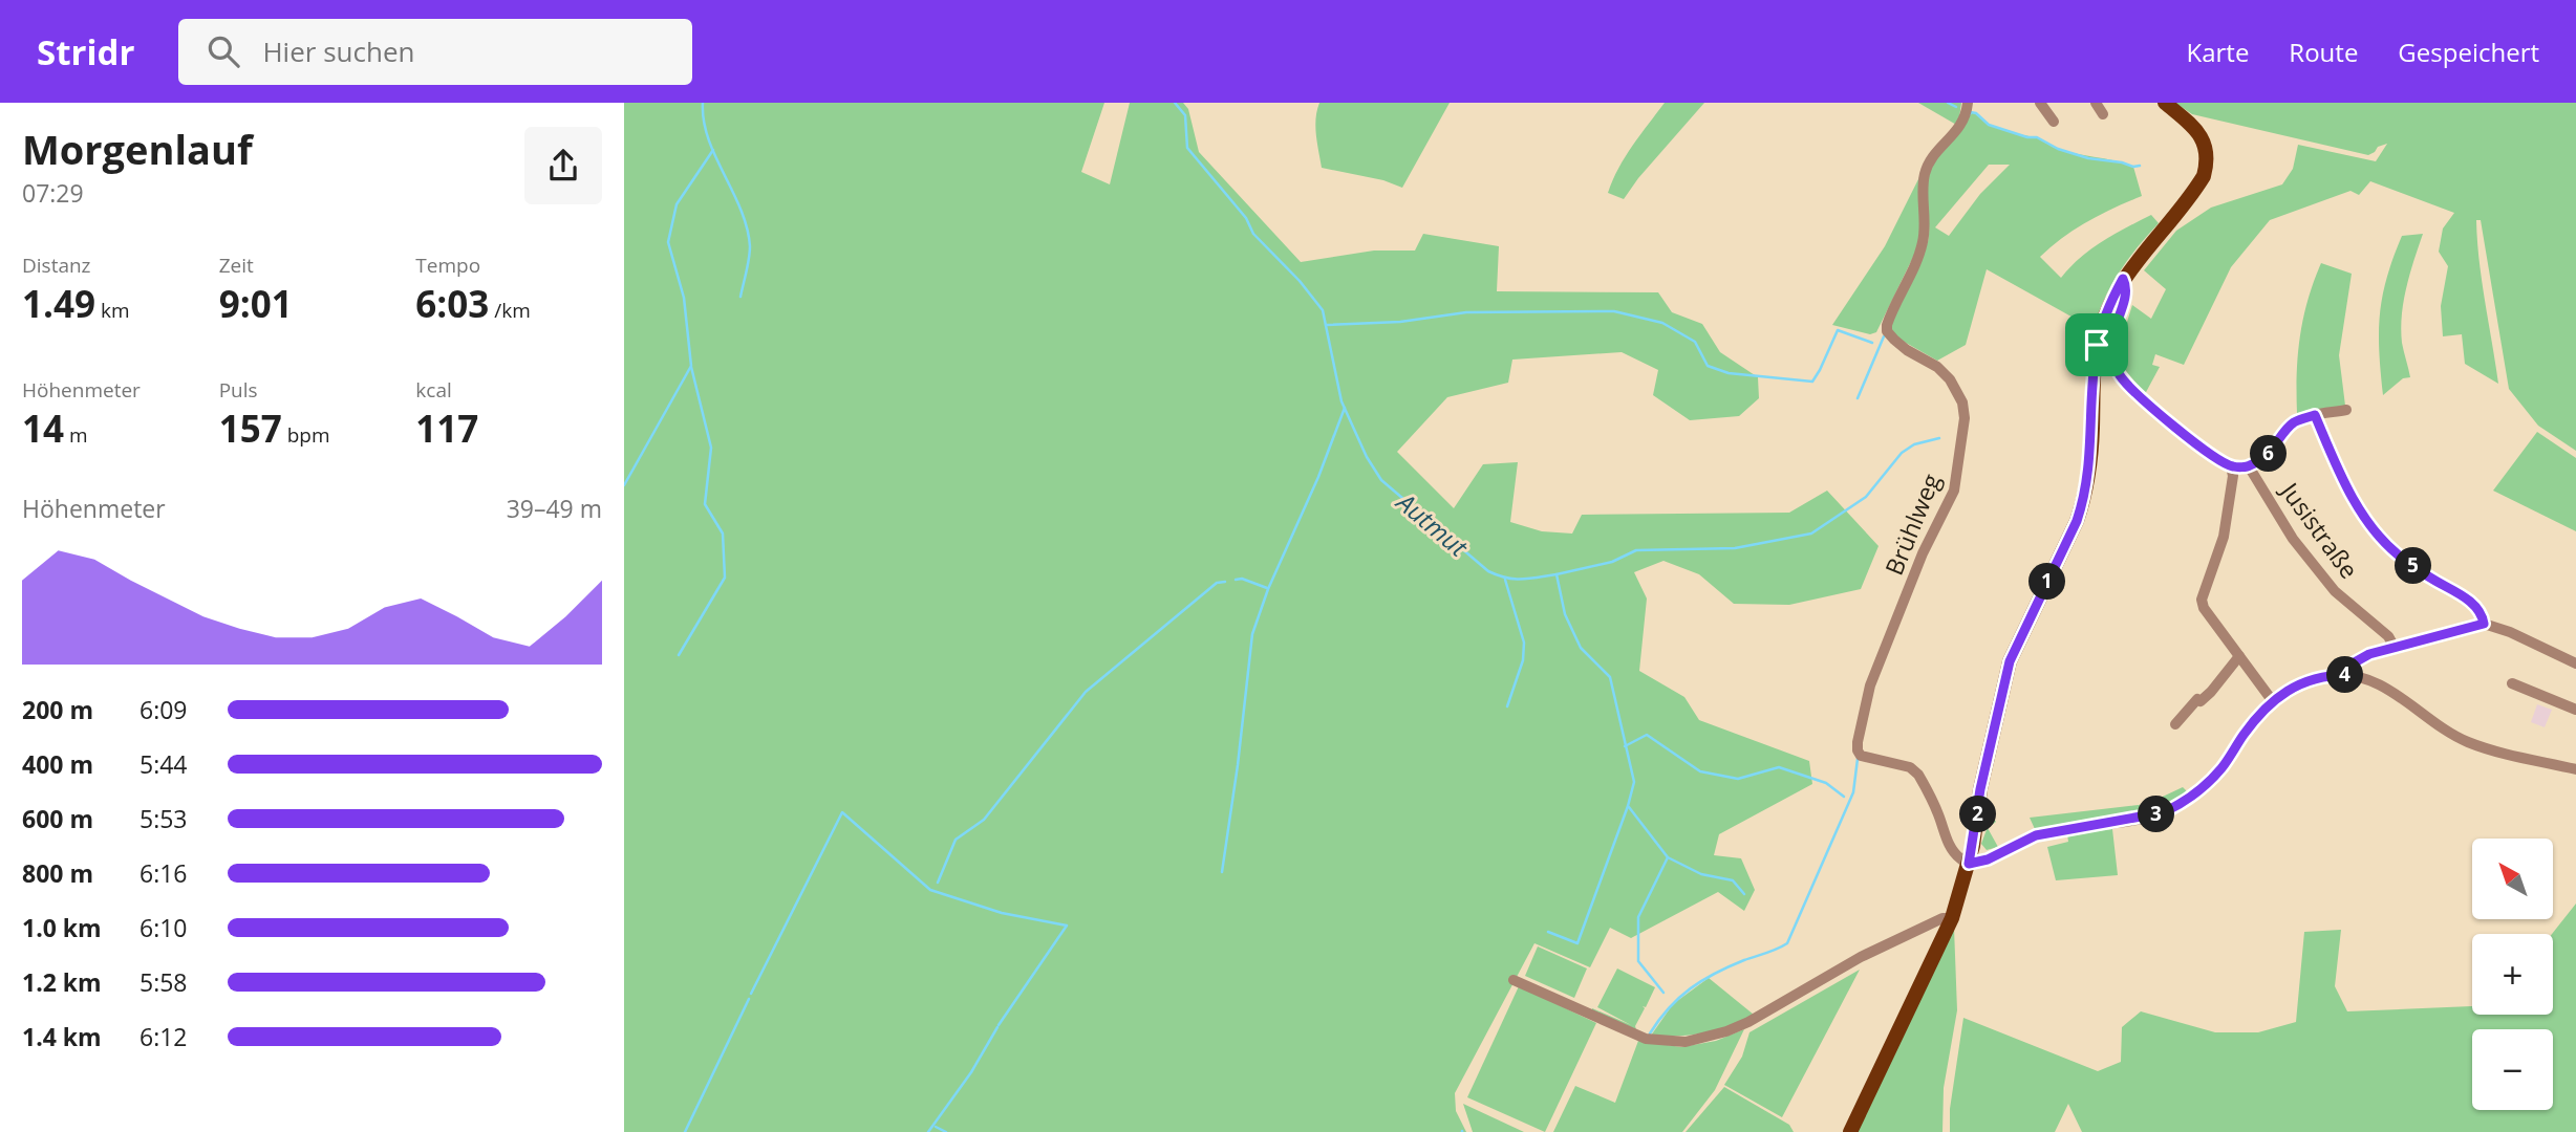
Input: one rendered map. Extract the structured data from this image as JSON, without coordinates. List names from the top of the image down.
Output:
{
  "streets": {
    "street": ["Brühlweg", "Jusistraße"]
  },
  "water": ["Autmut"],
  "north": "top left",
  "page": {
    "header": "Stridr",
    "search": "Hier suchen",
    "nav": ["Karte", "Route", "Gespeichert"],
    "heading": ["Morgenlauf", "07:29"],
    "stats": [
      ["Distanz", "1.49 km"],
      ["Zeit", "9:01"],
      ["Tempo", "6:03 /km"],
      ["Höhenmeter", "14 m"],
      ["Puls", "157 bpm"],
      ["kcal", "117"]
    ],
    "pins": [
      "6",
      "5",
      "1",
      "4",
      "2",
      "3"
    ],
    "chart": ["Höhenmeter", "39–49 m"],
    "list": [
      {
        "name": "200 m",
        "note": "6:09"
      },
      {
        "name": "400 m",
        "note": "5:44"
      },
      {
        "name": "600 m",
        "note": "5:53"
      },
      {
        "name": "800 m",
        "note": "6:16"
      },
      {
        "name": "1.0 km",
        "note": "6:10"
      },
      {
        "name": "1.2 km",
        "note": "5:58"
      },
      {
        "name": "1.4 km",
        "note": "6:12"
      }
    ],
    "map_buttons": ["+", "−"]
  }
}
